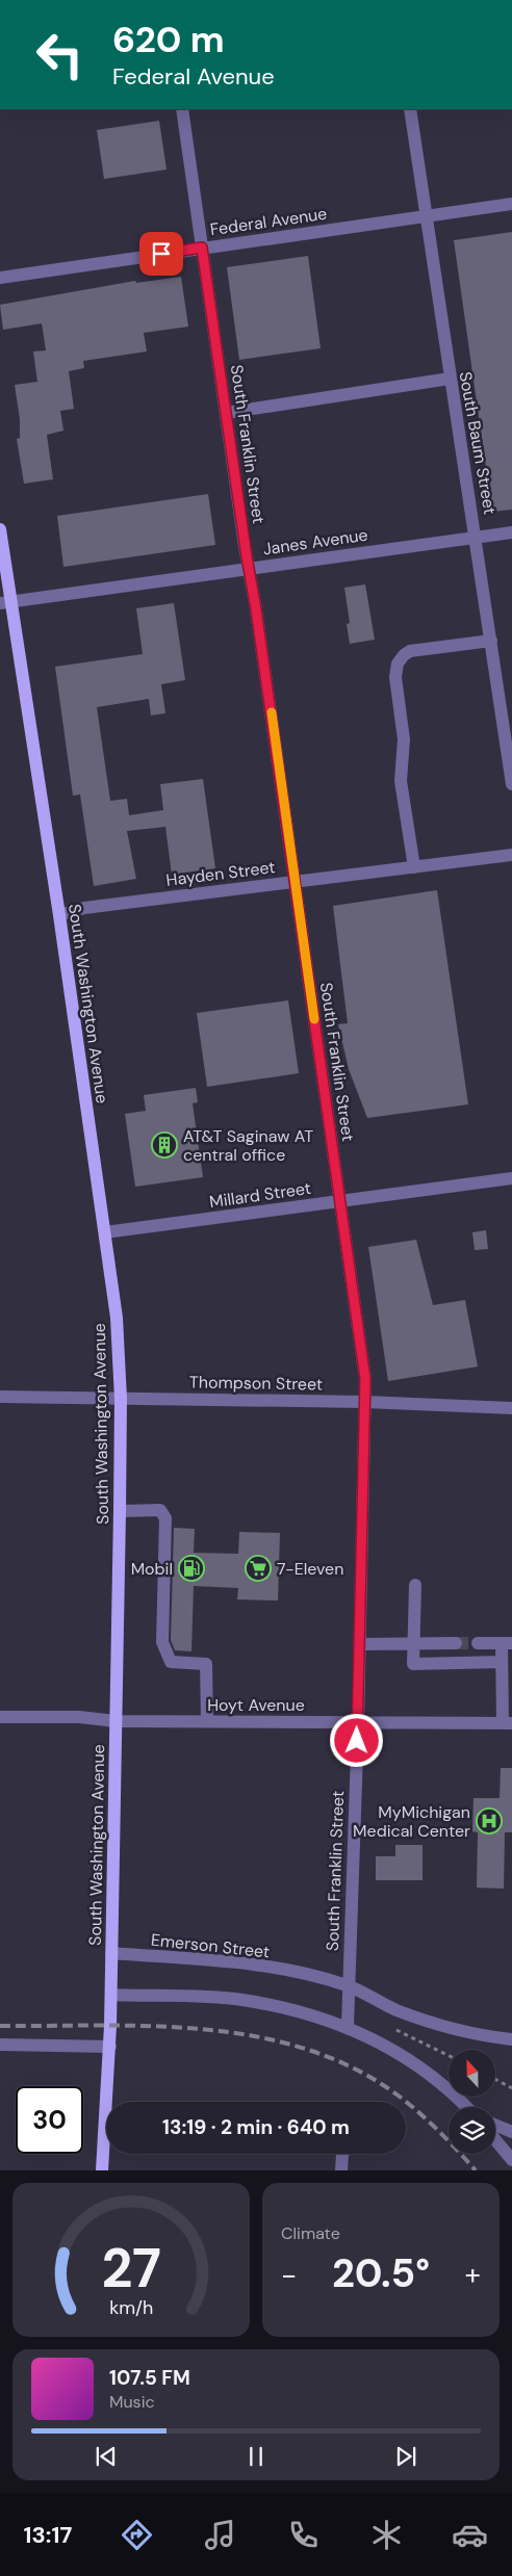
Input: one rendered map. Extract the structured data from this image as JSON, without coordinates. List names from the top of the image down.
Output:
{
  "streets": {
    "main road": ["South Washington Avenue"],
    "street": [
      "Federal Avenue",
      "South Baum Street",
      "South Franklin Street",
      "Janes Avenue",
      "Hayden Street",
      "Millard Street",
      "Thompson Street",
      "Hoyt Avenue",
      "Emerson Street"
    ]
  },
  "crossings": [
    ["Federal Avenue", "South Baum Street"],
    ["Federal Avenue", "South Franklin Street"],
    ["South Baum Street", "Janes Avenue"],
    ["South Franklin Street", "Janes Avenue"],
    ["South Franklin Street", "Hayden Street"],
    ["South Franklin Street", "Millard Street"],
    ["South Franklin Street", "Thompson Street"],
    ["South Franklin Street", "Hoyt Avenue"],
    ["South Franklin Street", "Emerson Street"],
    ["Janes Avenue", "South Washington Avenue"],
    ["Hayden Street", "South Washington Avenue"],
    ["South Washington Avenue", "Millard Street"],
    ["South Washington Avenue", "Thompson Street"],
    ["South Washington Avenue", "Hoyt Avenue"],
    ["South Washington Avenue", "Emerson Street"]
  ],
  "places": {
    "building": ["AT&T Saginaw AT central office"],
    "fuel station": ["Mobil"],
    "supermarket": ["7-Eleven"],
    "hospital": ["MyMichigan Medical Center"]
  },
  "north": "top",
  "page": {
    "turn": ["620 m", "Federal Avenue"],
    "limit": "30",
    "trip": "13:19 · 2 min · 640 m",
    "tile": "Climate",
    "heat": ["−", "20.5°", "+"],
    "song": ["107.5 FM", "Music"],
    "tabs": "13:17",
    "gauge": ["27", "km/h"]
  }
}
